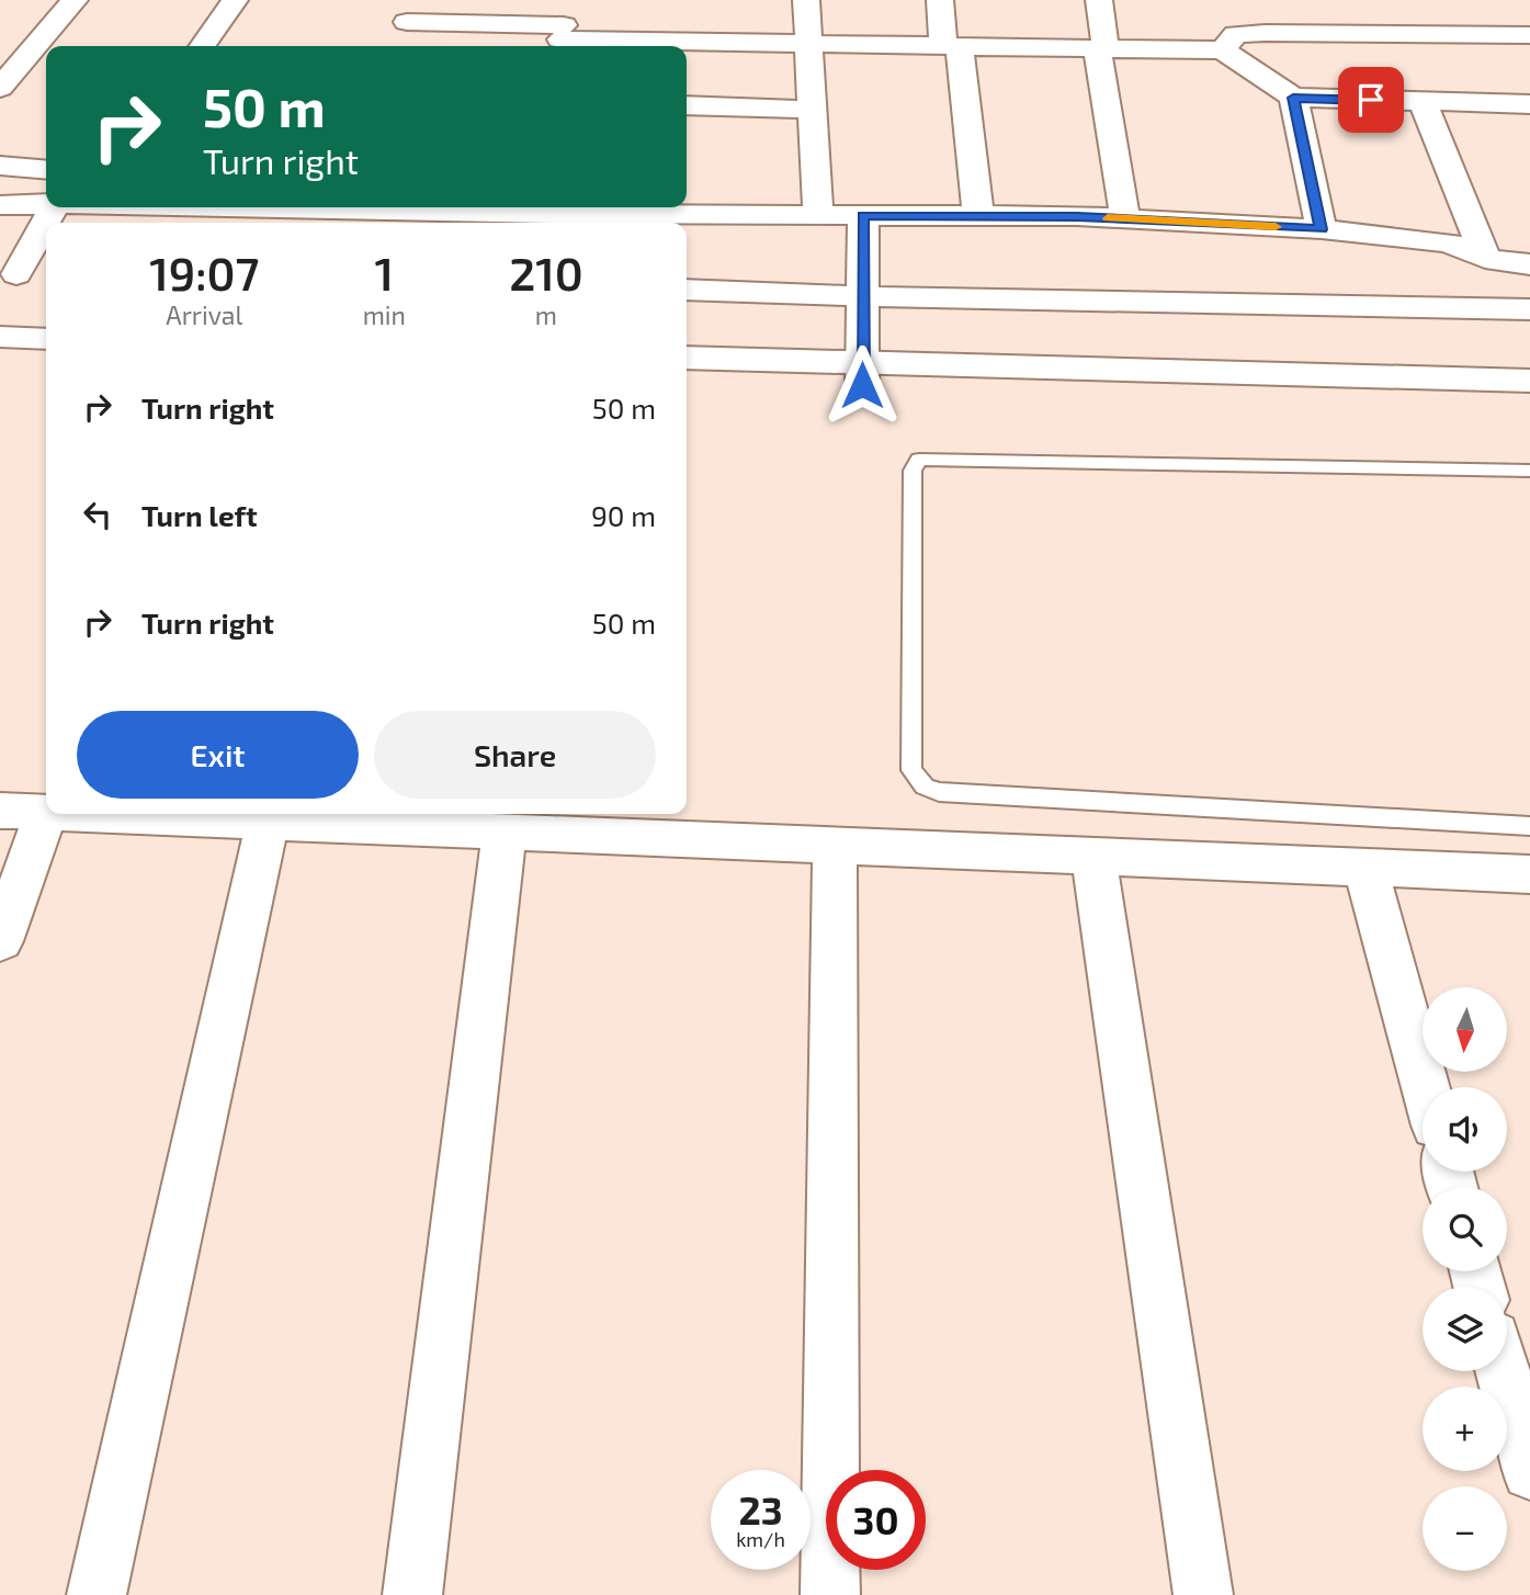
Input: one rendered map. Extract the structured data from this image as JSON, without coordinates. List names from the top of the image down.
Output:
{
  "north": "bottom",
  "page": {
    "turn": ["50 m", "Turn right"],
    "eta": [
      "19:07",
      "Arrival",
      "1",
      "min",
      "210",
      "m"
    ],
    "list": [
      {
        "name": "Turn right",
        "value": "50 m"
      },
      {
        "name": "Turn left",
        "value": "90 m"
      },
      {
        "name": "Turn right",
        "value": "50 m"
      }
    ],
    "buttons": ["Exit", "Share"],
    "map_buttons": ["+", "−"],
    "speed": "23 km/h",
    "limit": "30"
  }
}
